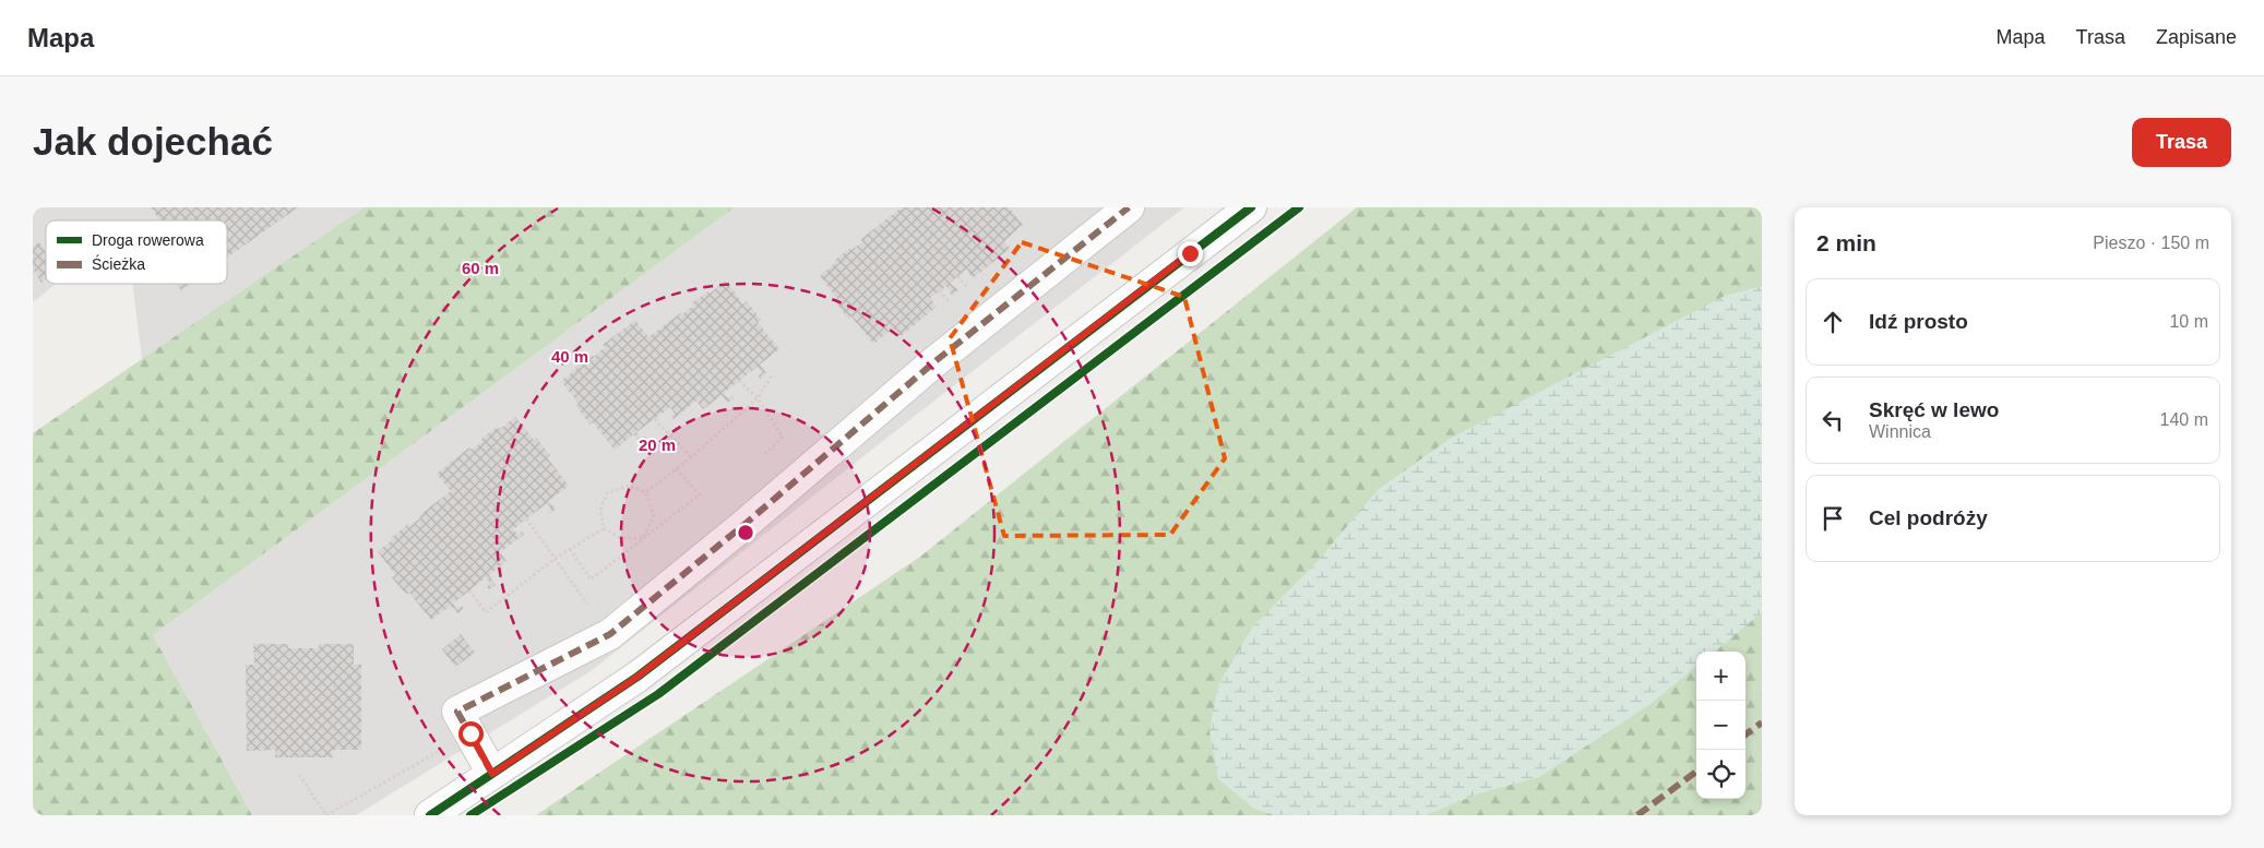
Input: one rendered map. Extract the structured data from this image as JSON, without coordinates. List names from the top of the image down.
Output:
{
  "legend": ["Droga rowerowa", "Ścieżka"],
  "page": {
    "header": "Mapa",
    "nav": ["Mapa", "Trasa", "Zapisane"],
    "buttons": "Trasa",
    "title": "Jak dojechać",
    "heading": ["2 min", "Pieszo · 150 m"],
    "list": [
      ["Idź prosto", "10 m"],
      ["Skręć w lewo", "Winnica", "140 m"],
      "Cel podróży"
    ],
    "map_buttons": ["+", "−"]
  },
  "rings": ["60 m", "40 m", "20 m"]
}
